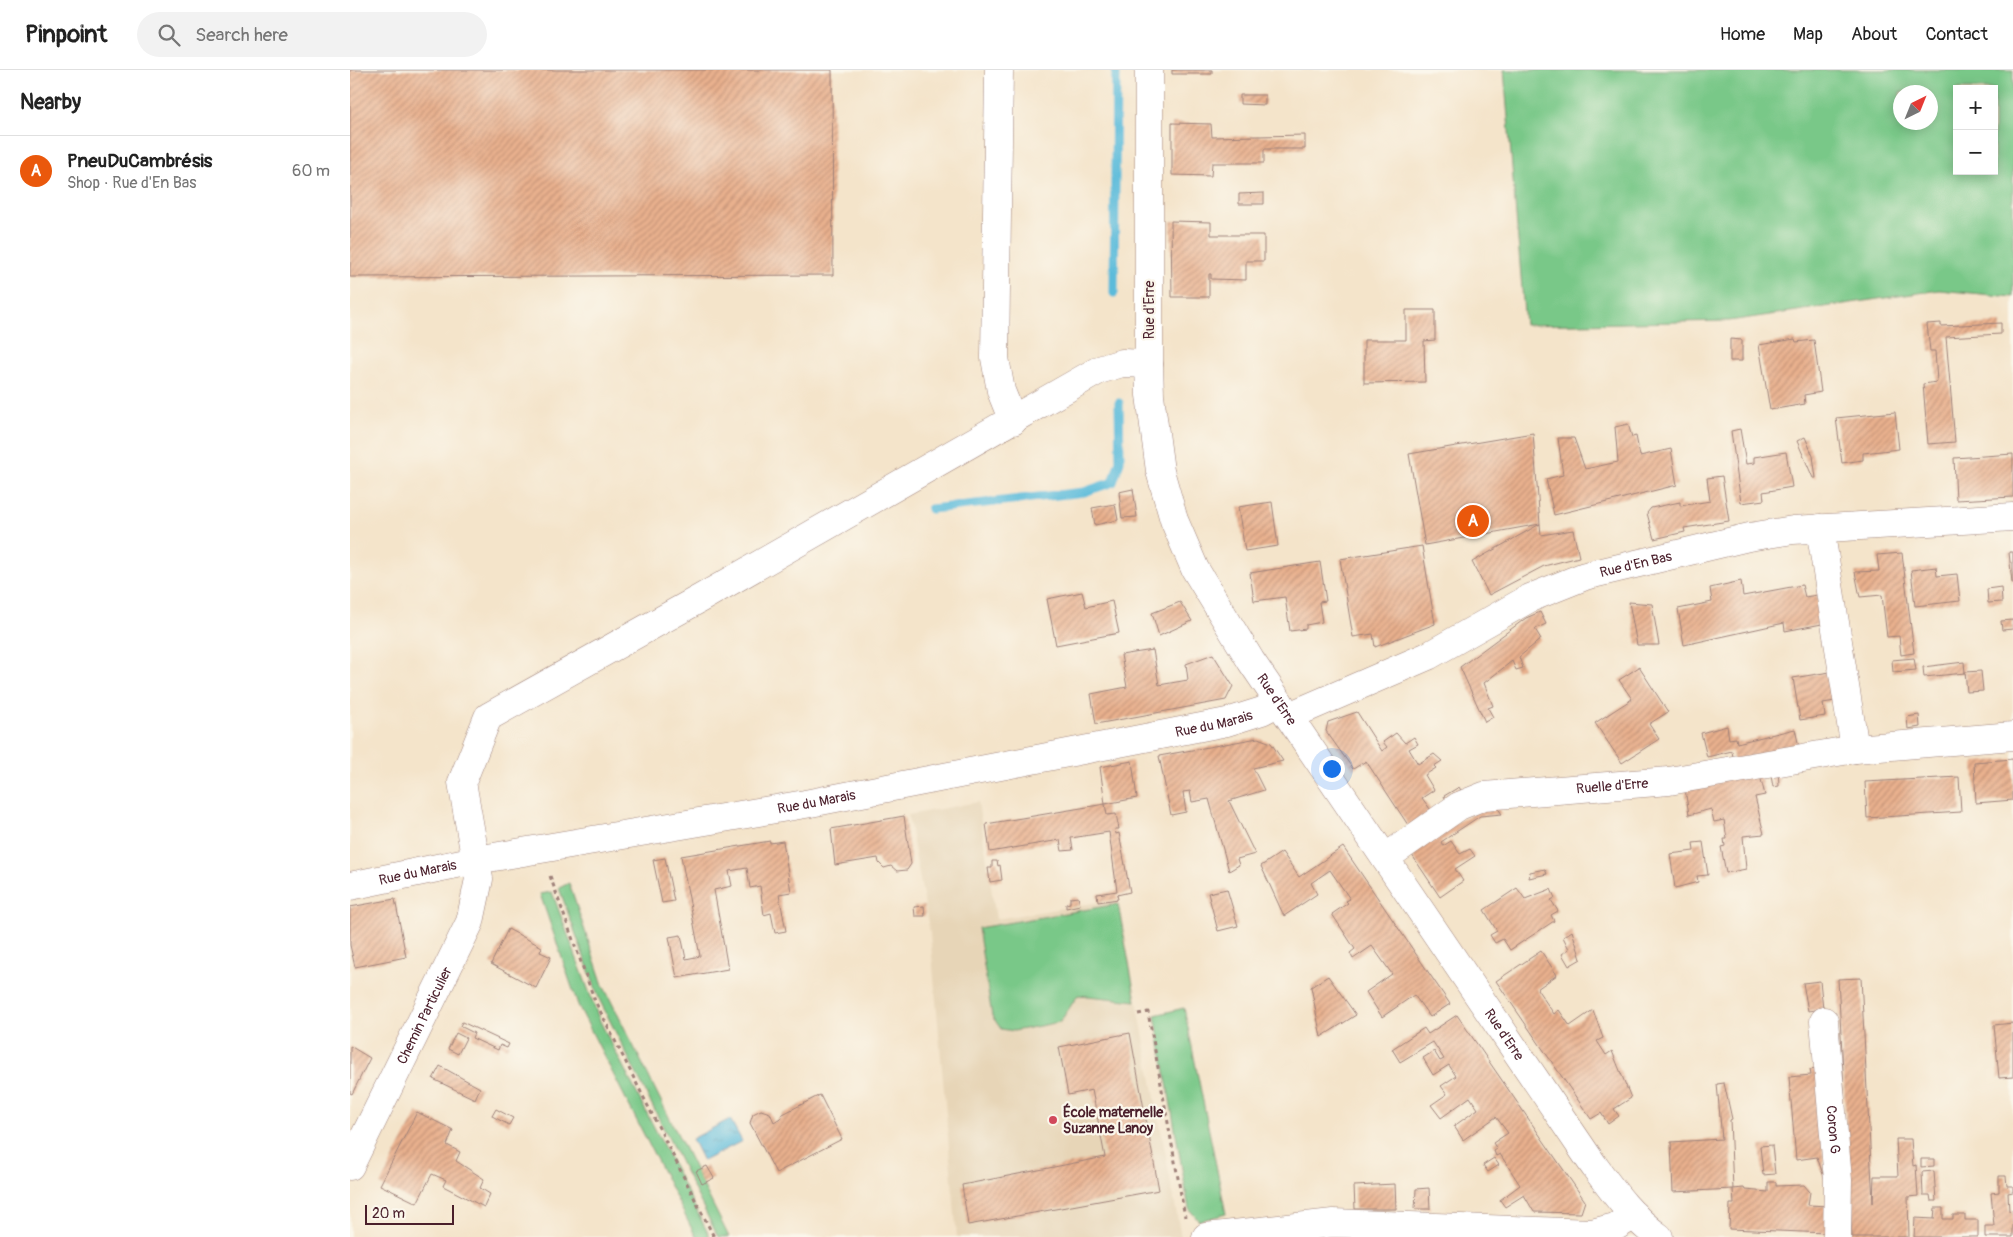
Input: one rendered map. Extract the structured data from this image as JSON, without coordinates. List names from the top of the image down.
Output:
{
  "streets": {
    "street": [
      "Rue d'Erre",
      "Rue d'En Bas",
      "Rue du Marais",
      "Ruelle d'Erre",
      "Chemin Particulier",
      "Coron G"
    ]
  },
  "crossings": [
    ["Rue d'Erre", "Rue d'En Bas"],
    ["Rue d'Erre", "Rue du Marais"],
    ["Rue d'Erre", "Ruelle d'Erre"],
    ["Rue d'Erre", "Chemin Particulier"],
    ["Rue d'En Bas", "Rue du Marais"],
    ["Rue du Marais", "Chemin Particulier"]
  ],
  "places": ["École maternelle Suzanne Lanoy"],
  "scale_bar": "20 m",
  "north": "top right",
  "page": {
    "header": "Pinpoint",
    "search": "Search here",
    "nav": [
      "Home",
      "Map",
      "About",
      "Contact"
    ],
    "heading": "Nearby",
    "map_buttons": ["+", "−"],
    "list": [
      {
        "mark": "A",
        "name": "PneuDuCambrésis",
        "note": "Shop · Rue d'En Bas",
        "value": "60 m"
      }
    ],
    "pins": "A",
    "scale": "20 m"
  }
}
